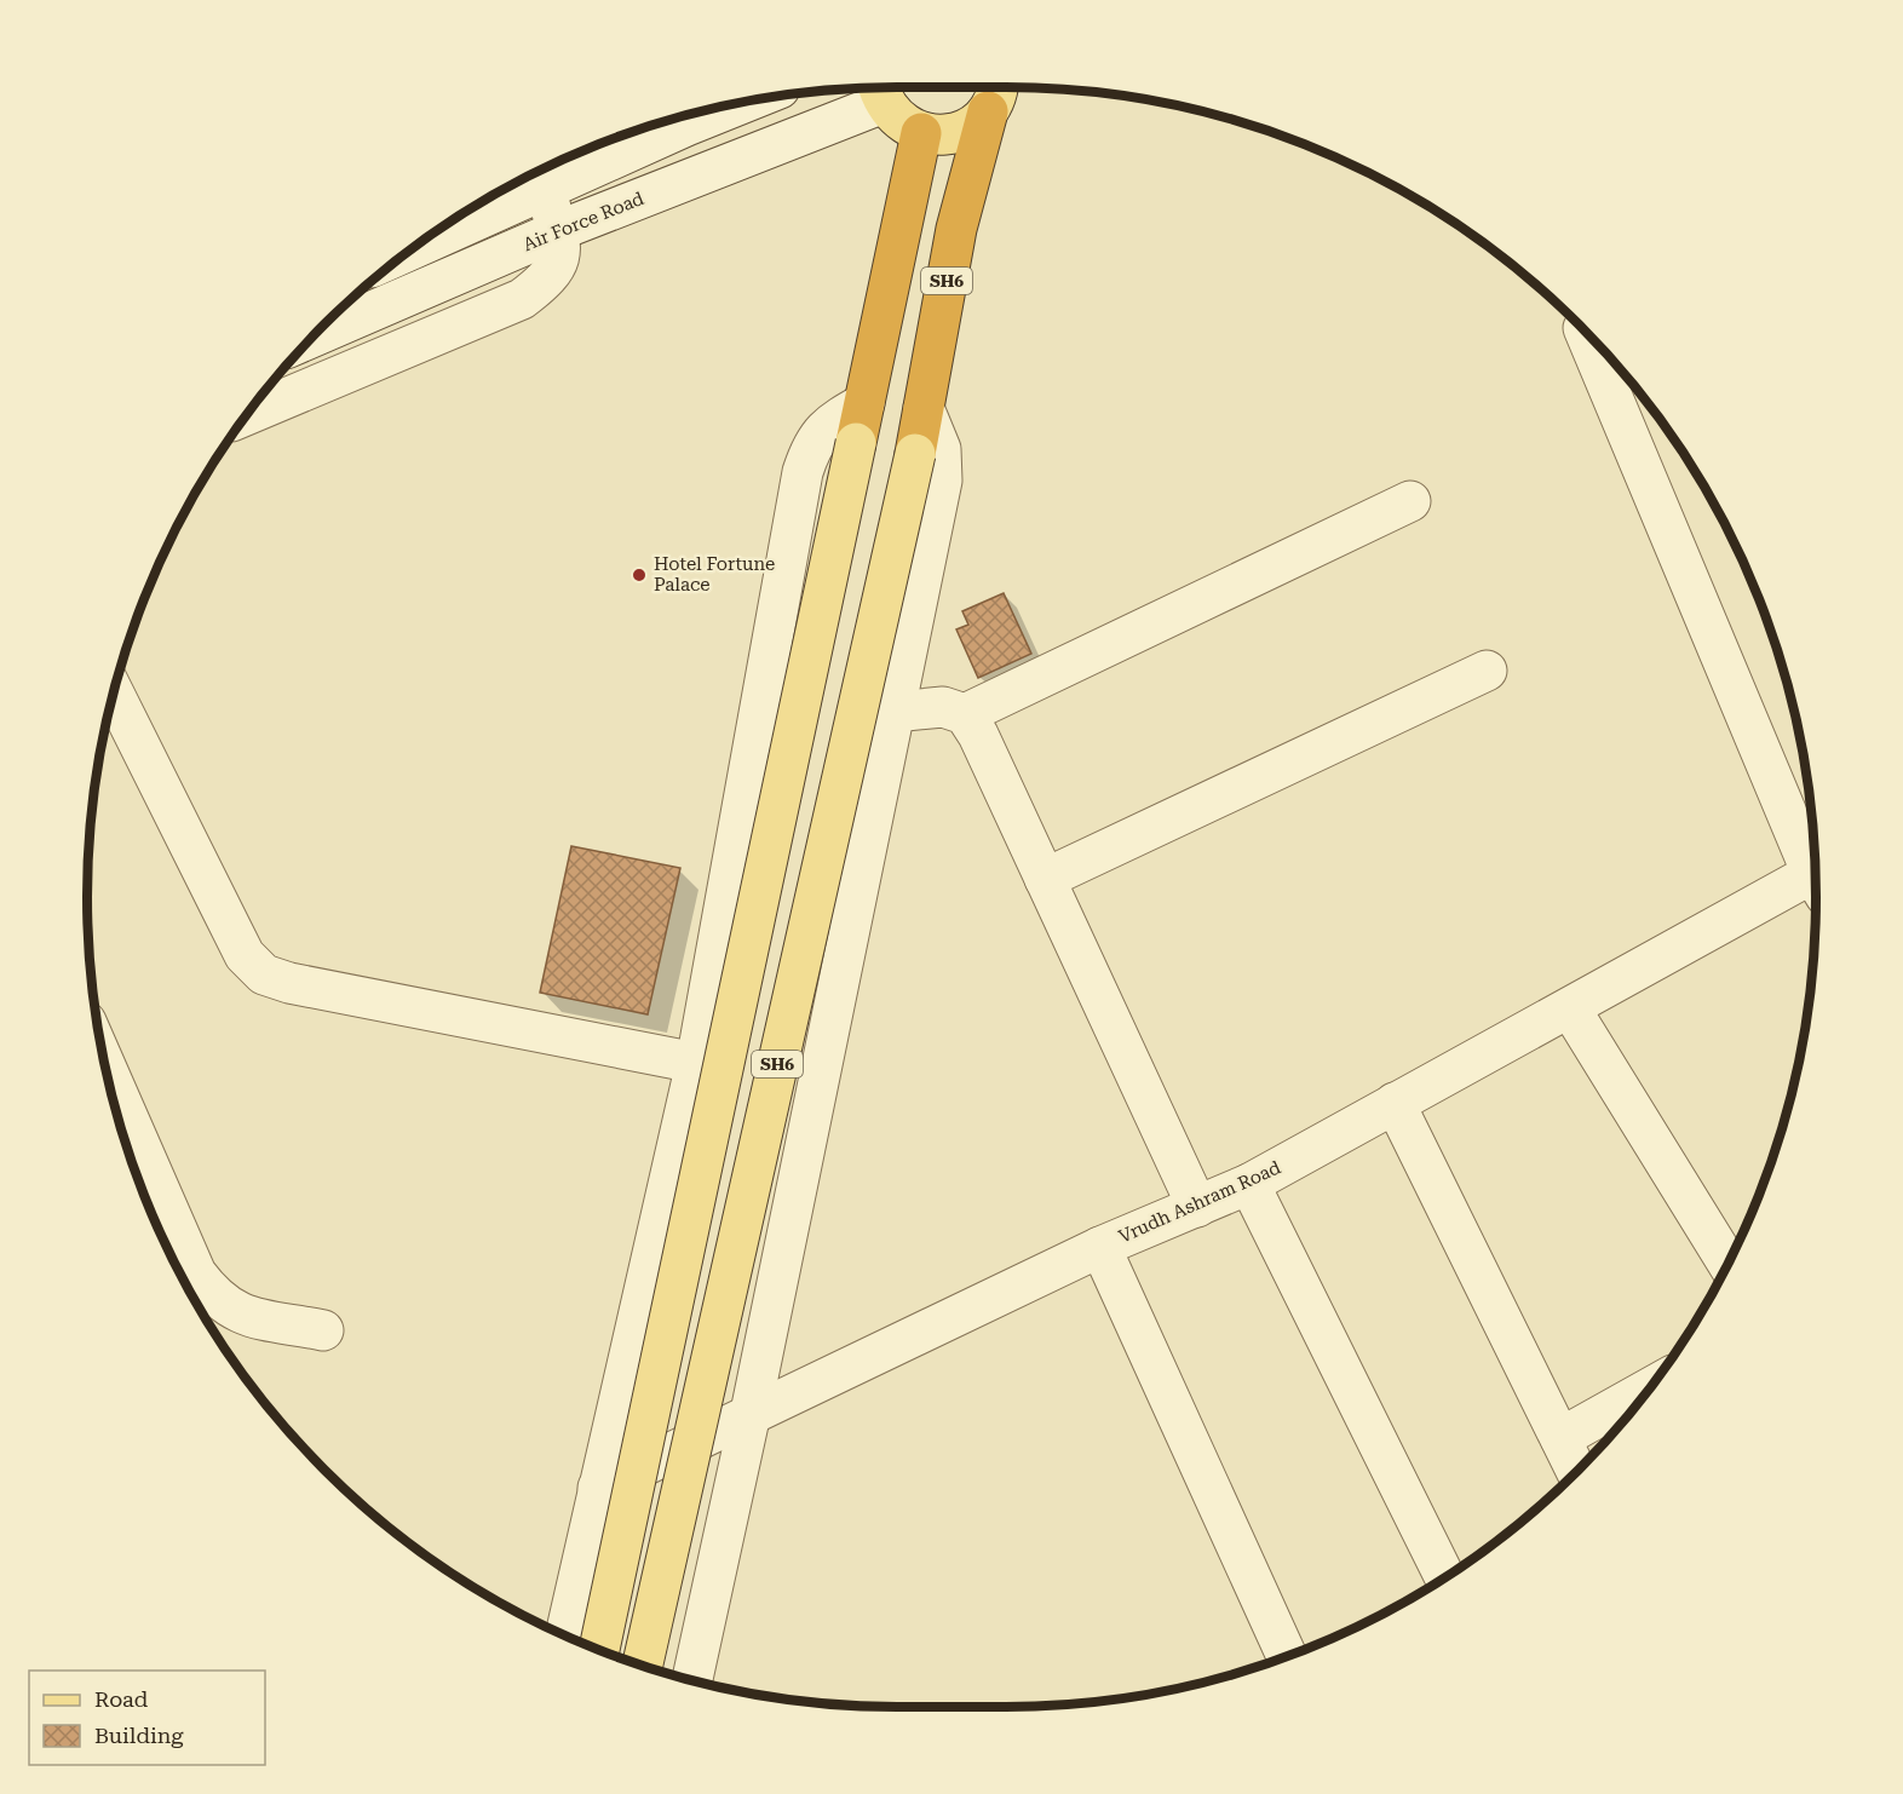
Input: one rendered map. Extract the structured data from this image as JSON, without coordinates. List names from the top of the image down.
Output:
{
  "streets": {
    "highway": ["SH6"],
    "street": ["Air Force Road", "Vrudh Ashram Road"]
  },
  "places": ["Hotel Fortune Palace"],
  "legend": ["Road", "Building"]
}
